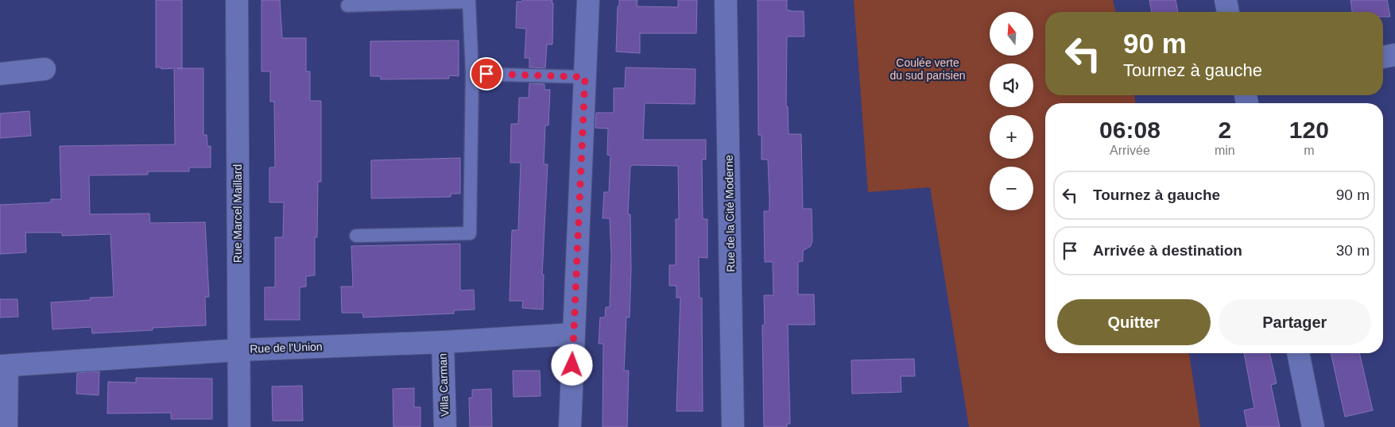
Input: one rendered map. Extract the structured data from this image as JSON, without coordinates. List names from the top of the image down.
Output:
{
  "streets": {
    "street": [
      "Rue Marcel Maillard",
      "Rue de la Cité Moderne",
      "Rue de l'Union",
      "Villa Carman"
    ]
  },
  "crossings": [
    ["Rue Marcel Maillard", "Rue de l'Union"],
    ["Rue de l'Union", "Villa Carman"]
  ],
  "parks": ["Coulée verte du sud parisien"],
  "north": "top",
  "page": {
    "map_buttons": ["+", "−"],
    "turn": ["90 m", "Tournez à gauche"],
    "eta": [
      "06:08",
      "Arrivée",
      "2",
      "min",
      "120",
      "m"
    ],
    "list": [
      {
        "name": "Tournez à gauche",
        "value": "90 m"
      },
      {
        "name": "Arrivée à destination",
        "value": "30 m"
      }
    ],
    "buttons": ["Quitter", "Partager"]
  }
}
